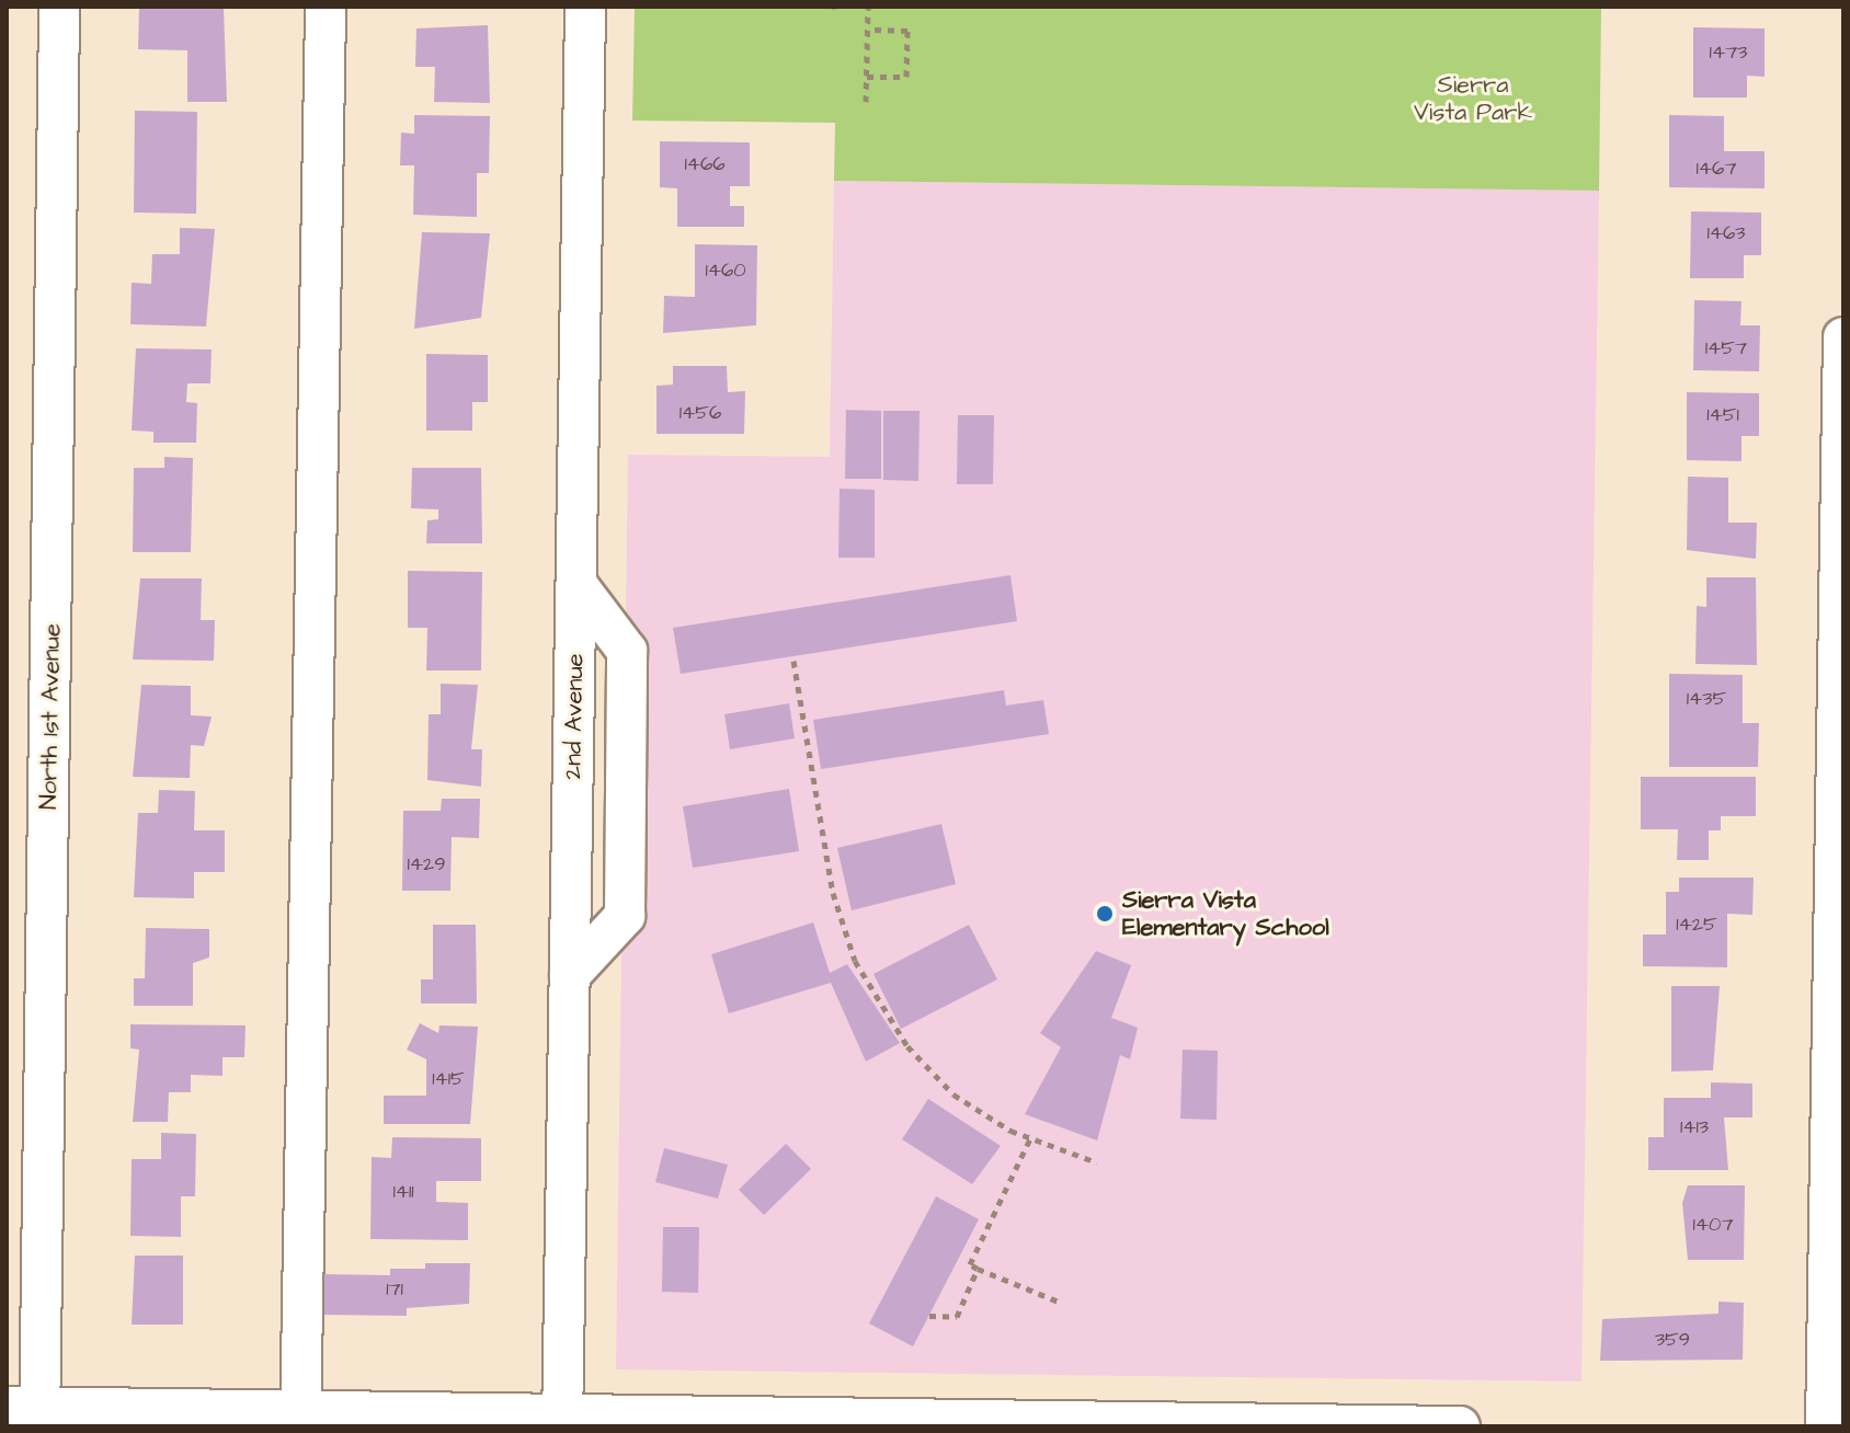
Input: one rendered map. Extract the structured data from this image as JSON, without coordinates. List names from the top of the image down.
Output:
{
  "streets": {
    "street": ["North 1st Avenue", "2nd Avenue"]
  },
  "parks": ["Sierra Vista Park"],
  "places": ["Sierra Vista Elementary School"],
  "house_numbers": [
    "1473",
    "1466",
    "1467",
    "1463",
    "1460",
    "1457",
    "1456",
    "1451",
    "1435",
    "1429",
    "1425",
    "1415",
    "1413",
    "1411",
    "1407",
    "171",
    "359"
  ]
}
